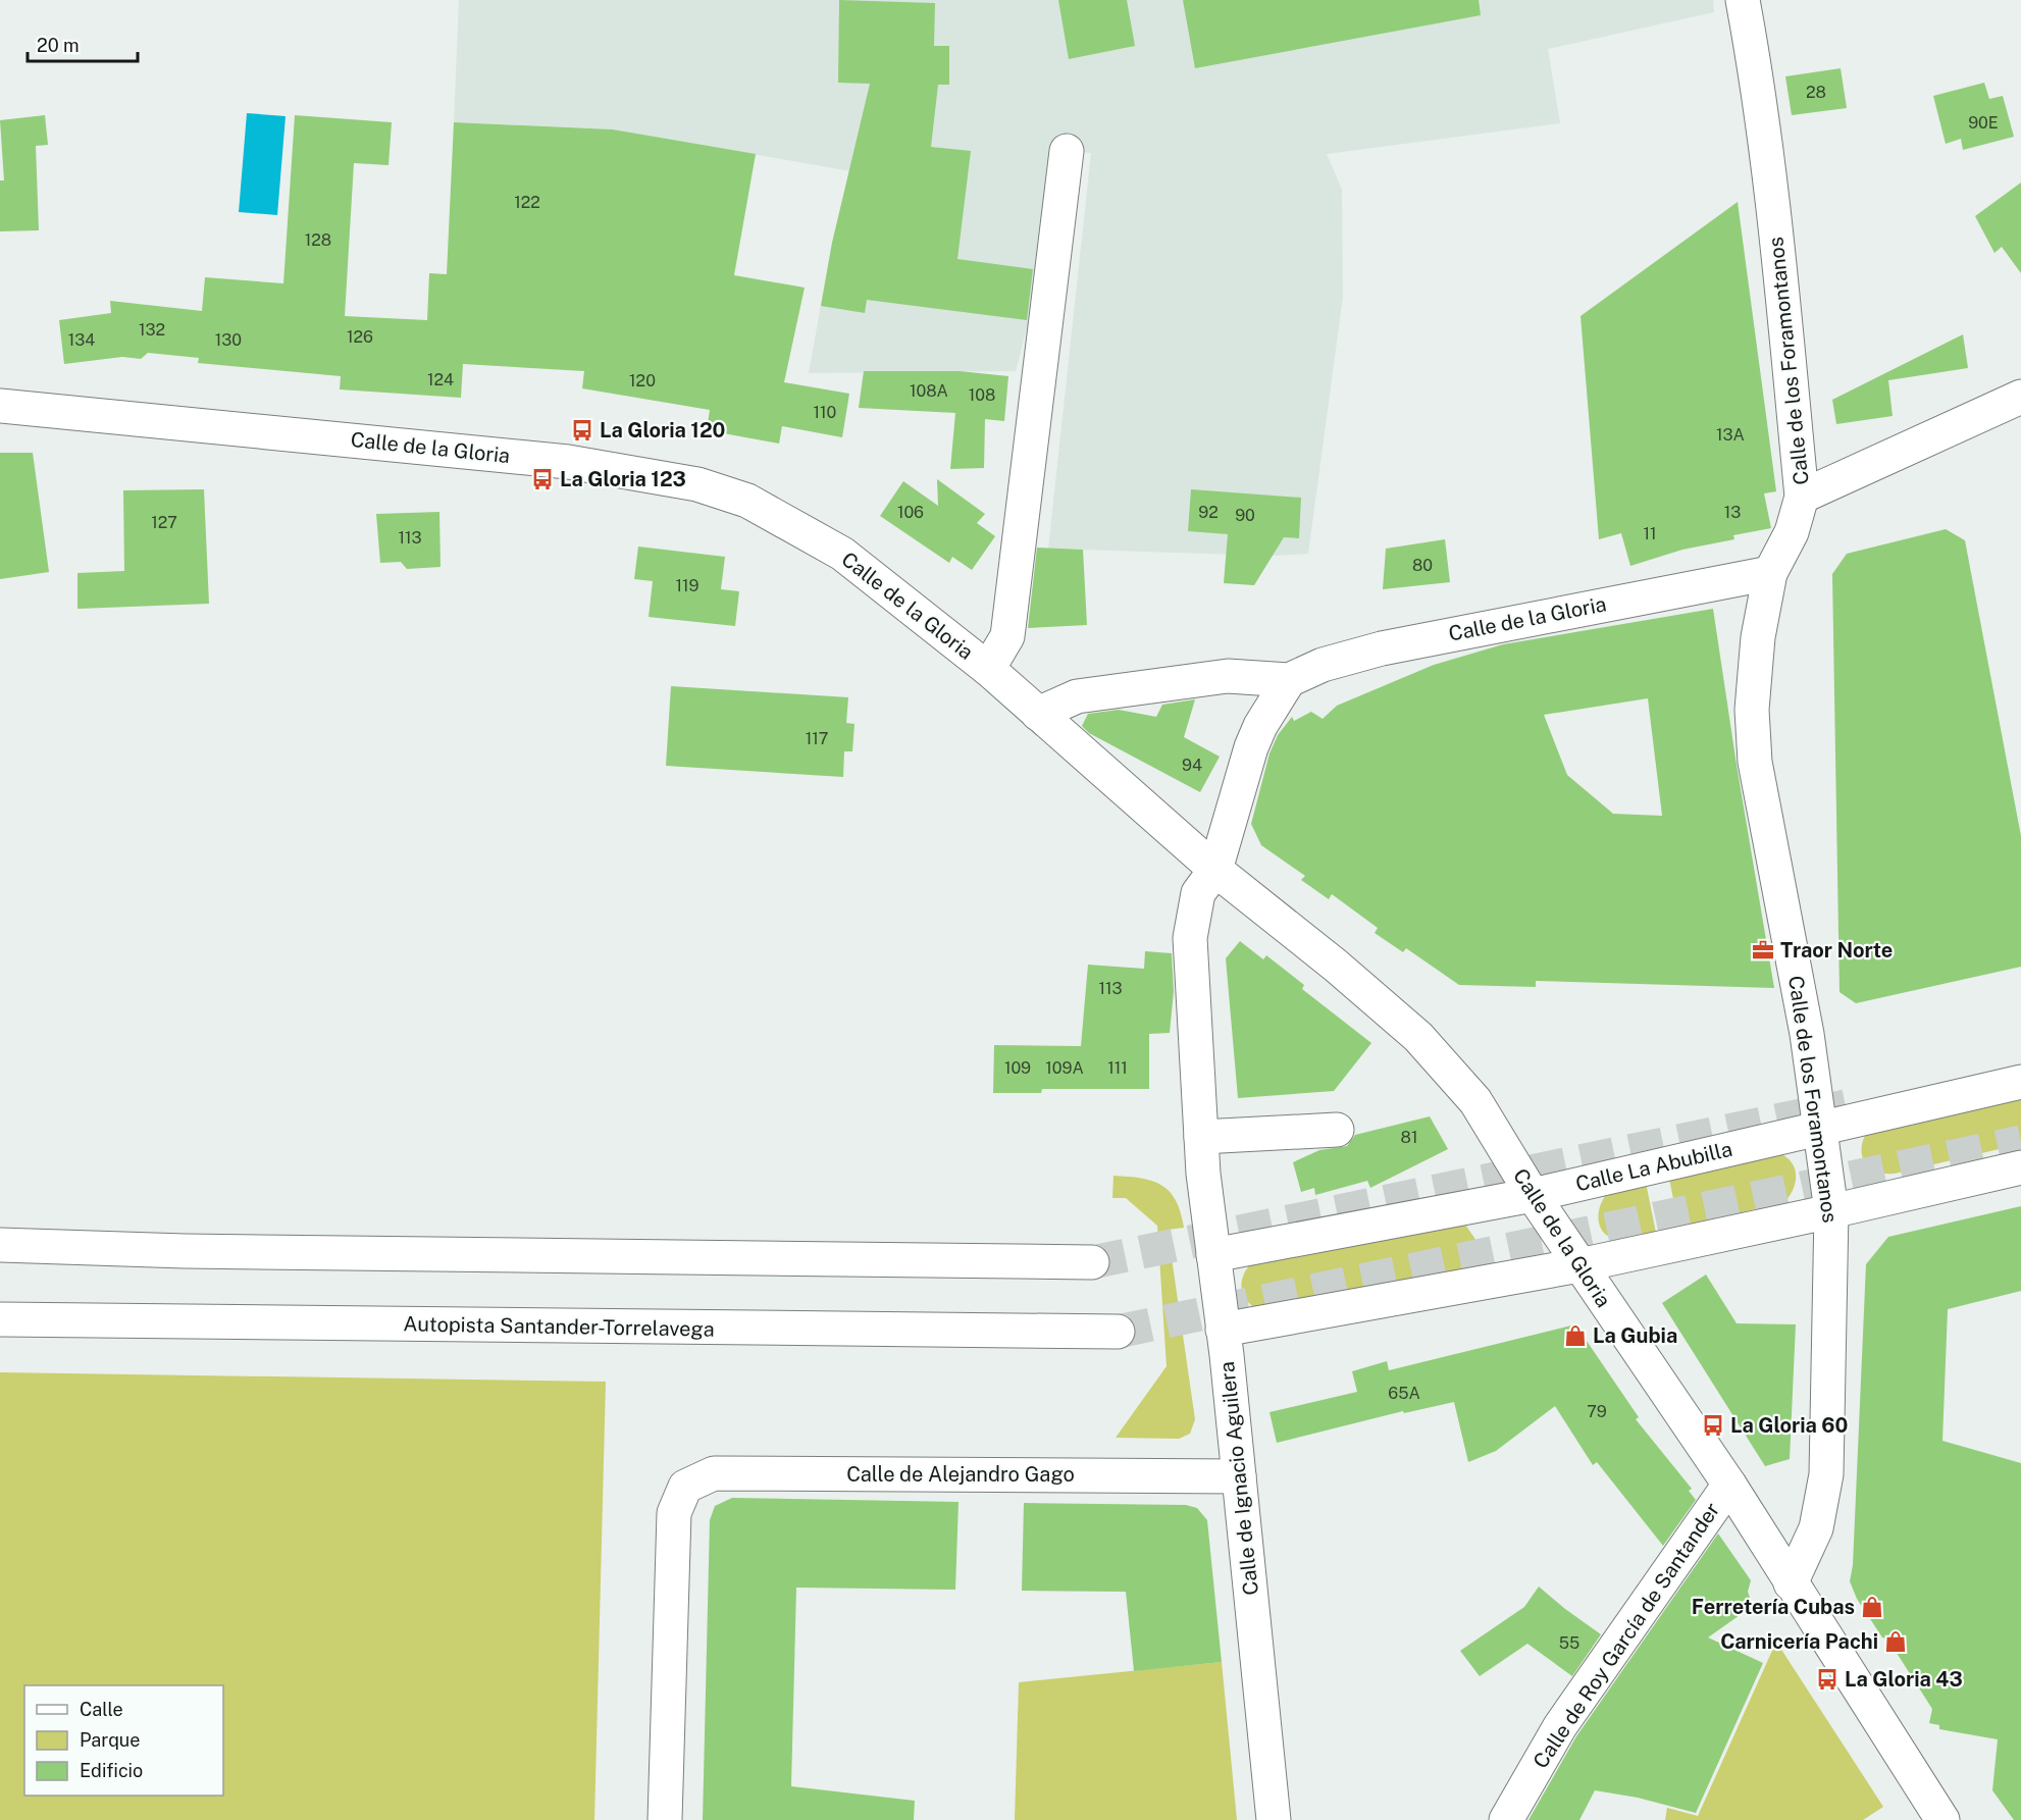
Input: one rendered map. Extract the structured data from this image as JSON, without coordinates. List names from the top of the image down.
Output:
{
  "streets": {
    "main road": [
      "Calle de los Foramontanos",
      "Calle de la Gloria",
      "Calle La Abubilla",
      "Autopista Santander-Torrelavega",
      "Calle de Alejandro Gago",
      "Calle de Ignacio Aguilera",
      "Calle de Roy García de Santander"
    ]
  },
  "crossings": [
    ["Calle de los Foramontanos", "Calle de la Gloria"],
    ["Calle de los Foramontanos", "Calle La Abubilla"],
    ["Calle de la Gloria", "Calle La Abubilla"],
    ["Calle de la Gloria", "Calle de Ignacio Aguilera"],
    ["Calle de la Gloria", "Calle de Roy García de Santander"],
    ["Calle La Abubilla", "Calle de Ignacio Aguilera"],
    ["Calle de Alejandro Gago", "Calle de Ignacio Aguilera"]
  ],
  "places": {
    "bus stop": [
      "La Gloria 120",
      "La Gloria 123",
      "La Gloria 60",
      "La Gloria 43"
    ],
    "office": ["Traor Norte"],
    "shop": ["La Gubia", "Ferretería Cubas", "Carnicería Pachi"]
  },
  "house_numbers": [
    "28",
    "90E",
    "122",
    "128",
    "132",
    "126",
    "134",
    "130",
    "124",
    "120",
    "108A",
    "108",
    "110",
    "13A",
    "106",
    "92",
    "13",
    "90",
    "127",
    "11",
    "113",
    "80",
    "119",
    "117",
    "94",
    "113",
    "109",
    "109A",
    "111",
    "81",
    "65A",
    "79",
    "55"
  ],
  "legend": ["Calle", "Parque", "Edificio"],
  "scale_bar": "20 m"
}
